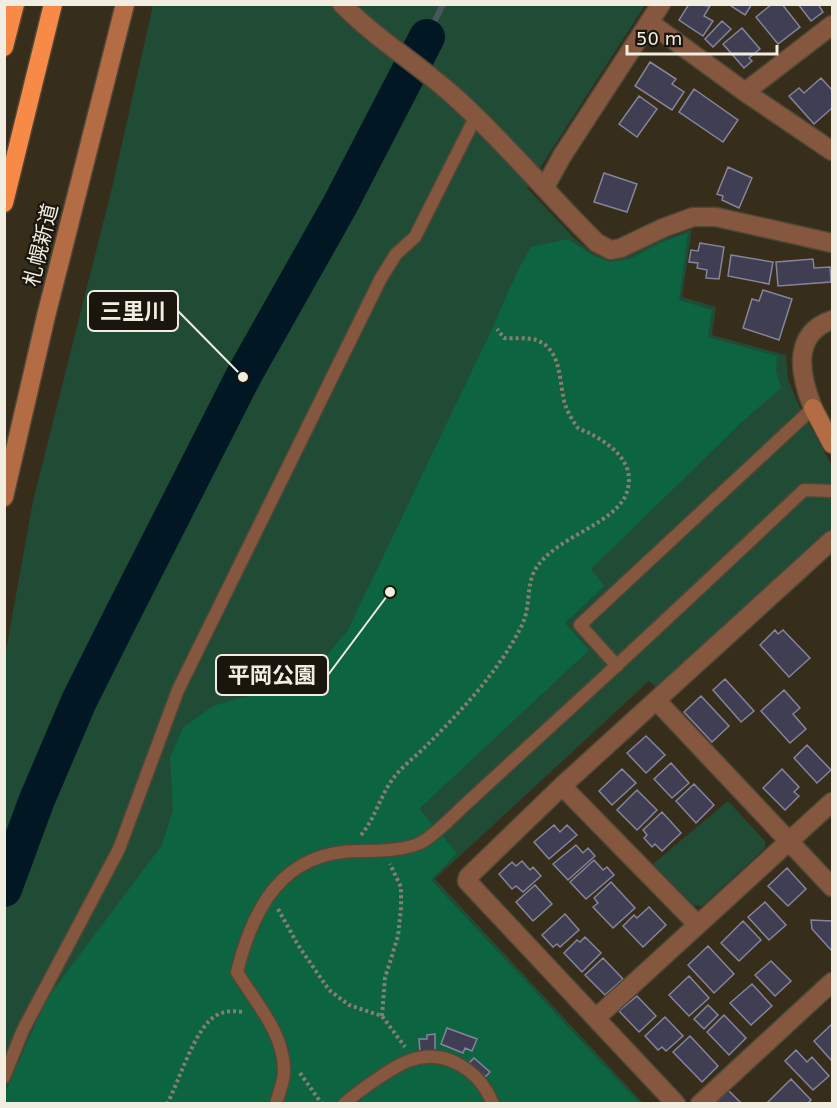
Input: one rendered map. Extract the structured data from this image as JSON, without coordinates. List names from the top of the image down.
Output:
{
  "streets": {
    "street": ["札幌新道"]
  },
  "places": ["三里川", "平岡公園"],
  "scale_bar": "50 m"
}
